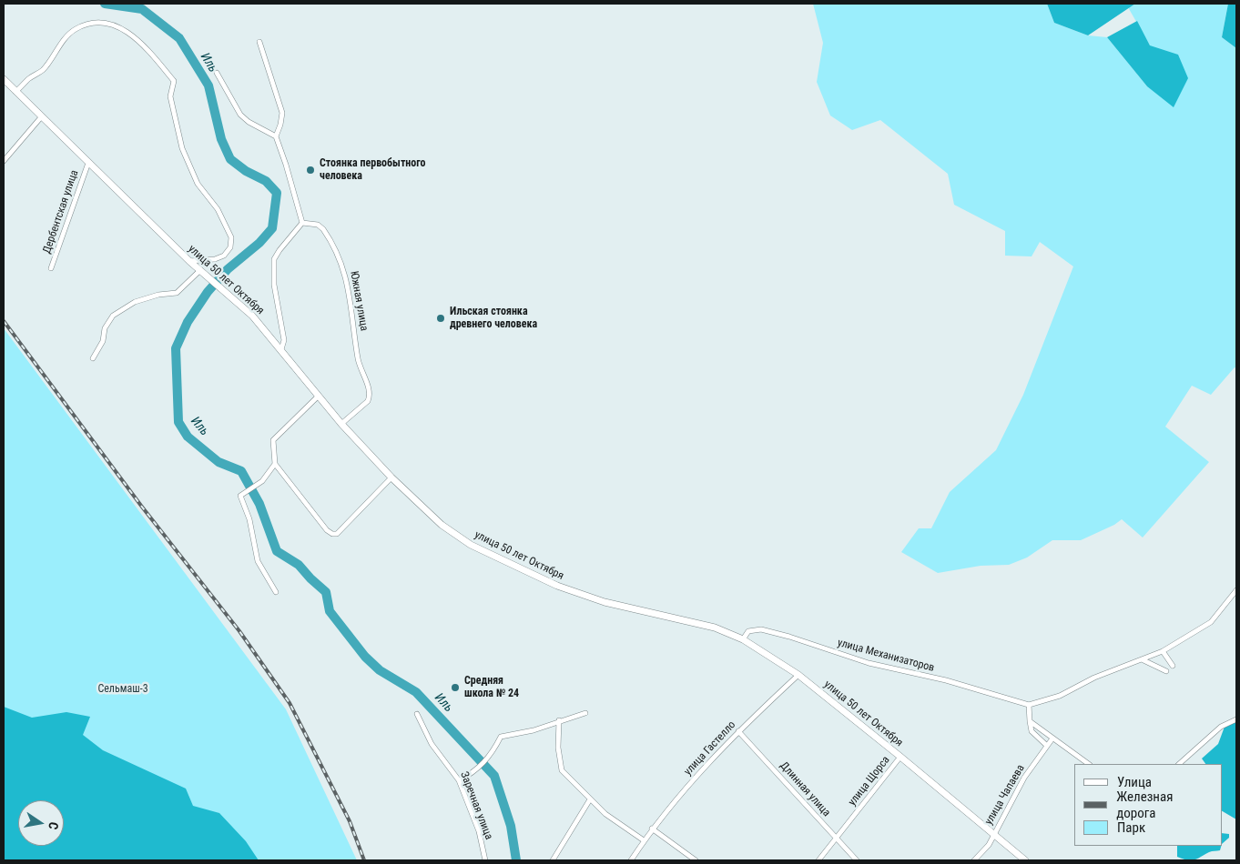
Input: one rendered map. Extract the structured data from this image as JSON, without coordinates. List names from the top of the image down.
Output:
{
  "streets": {
    "street": [
      "Дербентская улица",
      "улица 50 лет Октября",
      "Южная улица",
      "улица Механизаторов",
      "улица Гастелло",
      "улица Щорса",
      "Длинная улица",
      "улица Чапаева",
      "Заречная улица"
    ]
  },
  "crossings": [
    ["Дербентская улица", "улица 50 лет Октября"],
    ["улица 50 лет Октября", "Южная улица"],
    ["улица 50 лет Октября", "улица Механизаторов"],
    ["улица 50 лет Октября", "улица Гастелло"],
    ["улица 50 лет Октября", "улица Щорса"],
    ["улица 50 лет Октября", "улица Чапаева"],
    ["улица Гастелло", "Длинная улица"],
    ["улица Щорса", "Длинная улица"]
  ],
  "water": ["Иль"],
  "parks": ["Сельмаш-3"],
  "places": ["Стоянка первобытного человека", "Ильская стоянка древнего человека", "Средняя школа № 24"],
  "legend": ["Улица", "Железная дорога", "Парк"],
  "north": "right"
}
